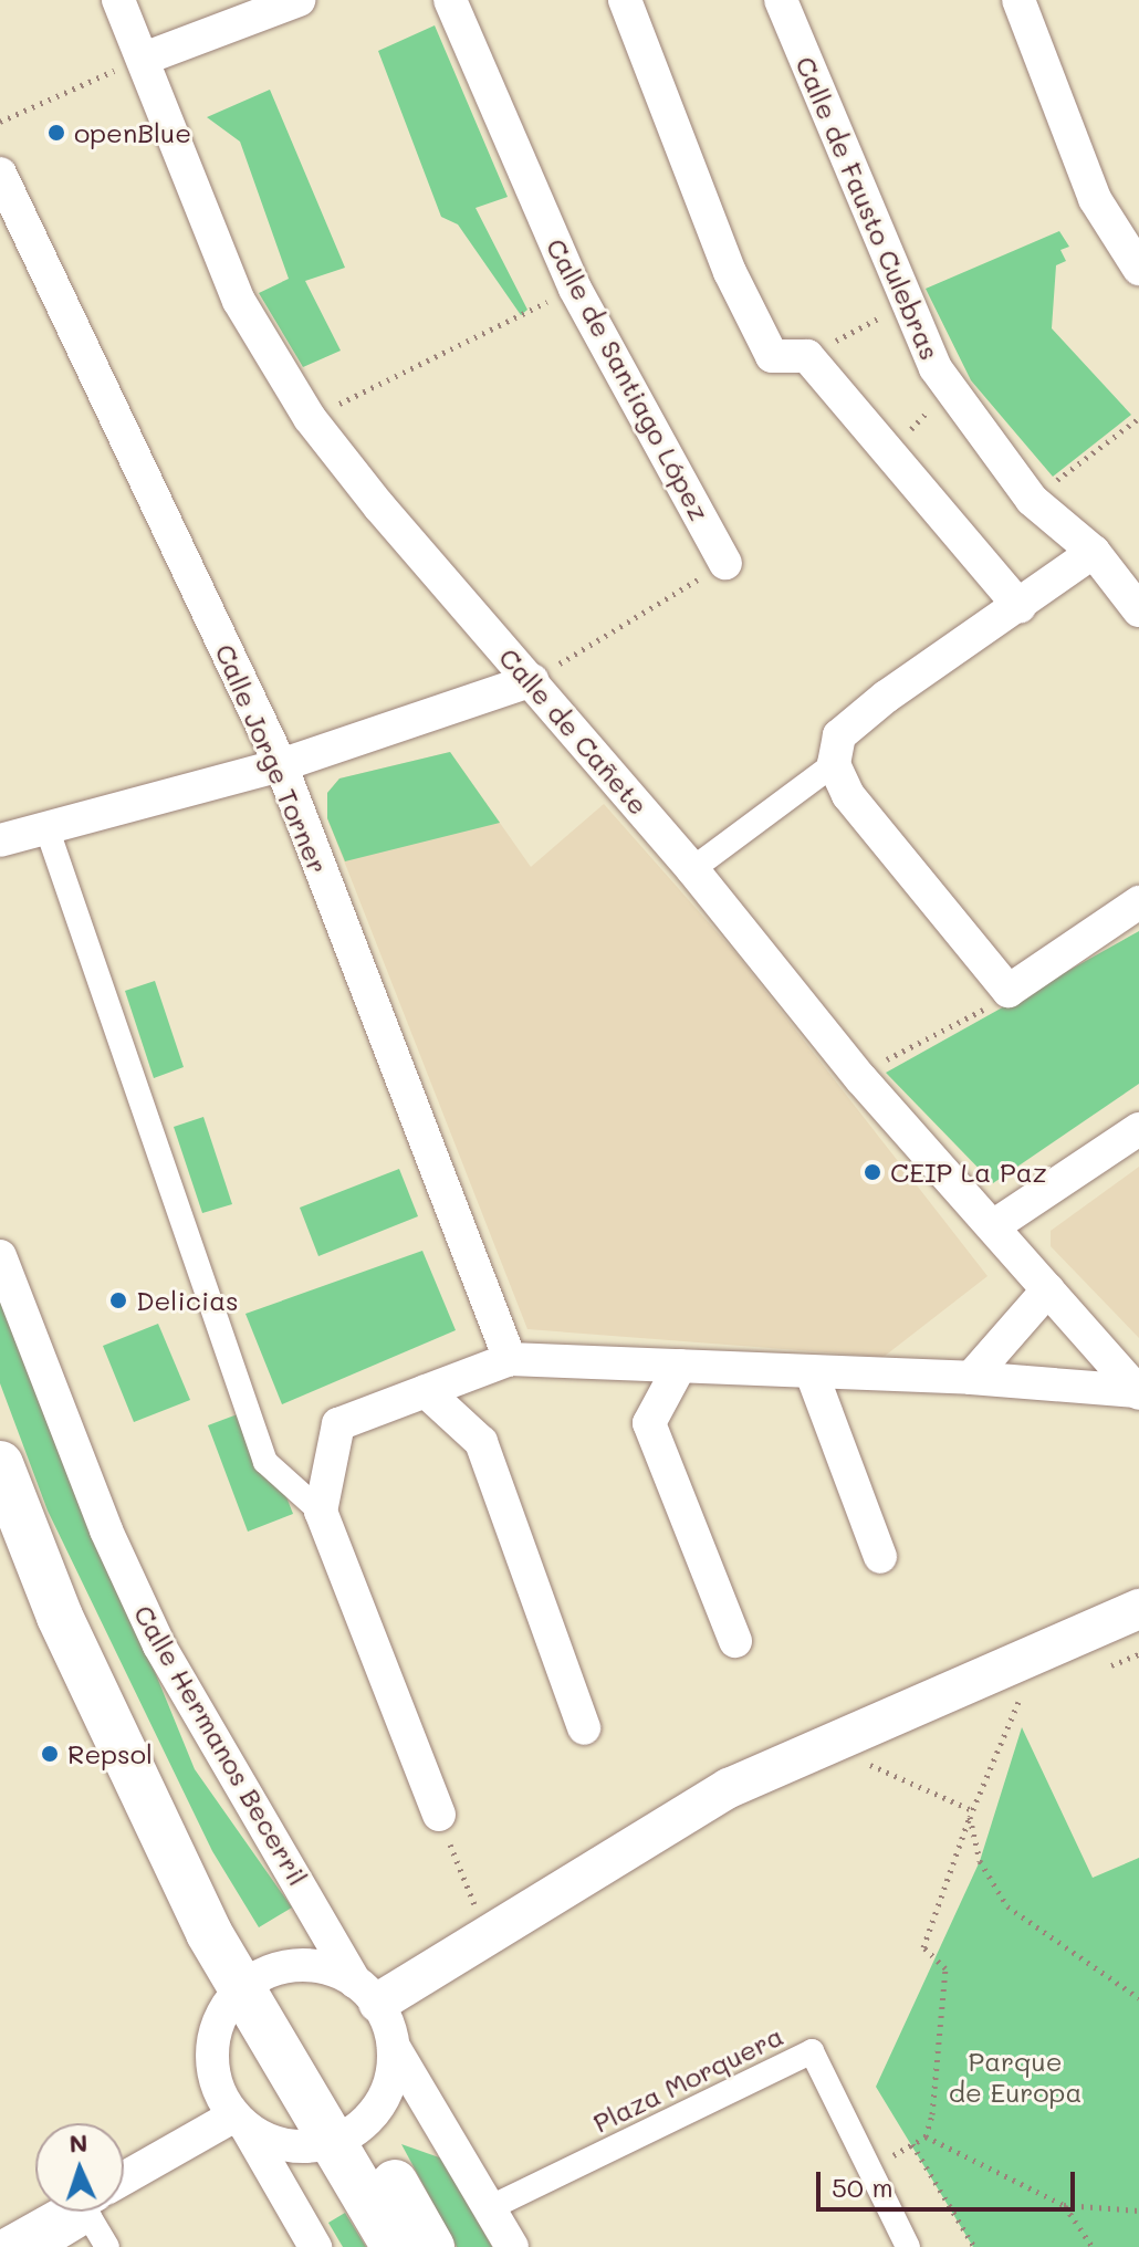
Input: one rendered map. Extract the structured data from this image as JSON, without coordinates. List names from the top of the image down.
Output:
{
  "streets": {
    "street": [
      "Calle de Fausto Culebras",
      "Calle de Santiago López",
      "Calle de Cañete",
      "Calle Jorge Torner",
      "Calle Hermanos Becerril",
      "Plaza Morquera"
    ]
  },
  "crossings": [
    ["Calle Hermanos Becerril", "Plaza Morquera"]
  ],
  "parks": ["Parque de Europa"],
  "places": [
    "openBlue",
    "CEIP La Paz",
    "Delicias",
    "Repsol"
  ],
  "scale_bar": "50 m",
  "north": "top"
}
